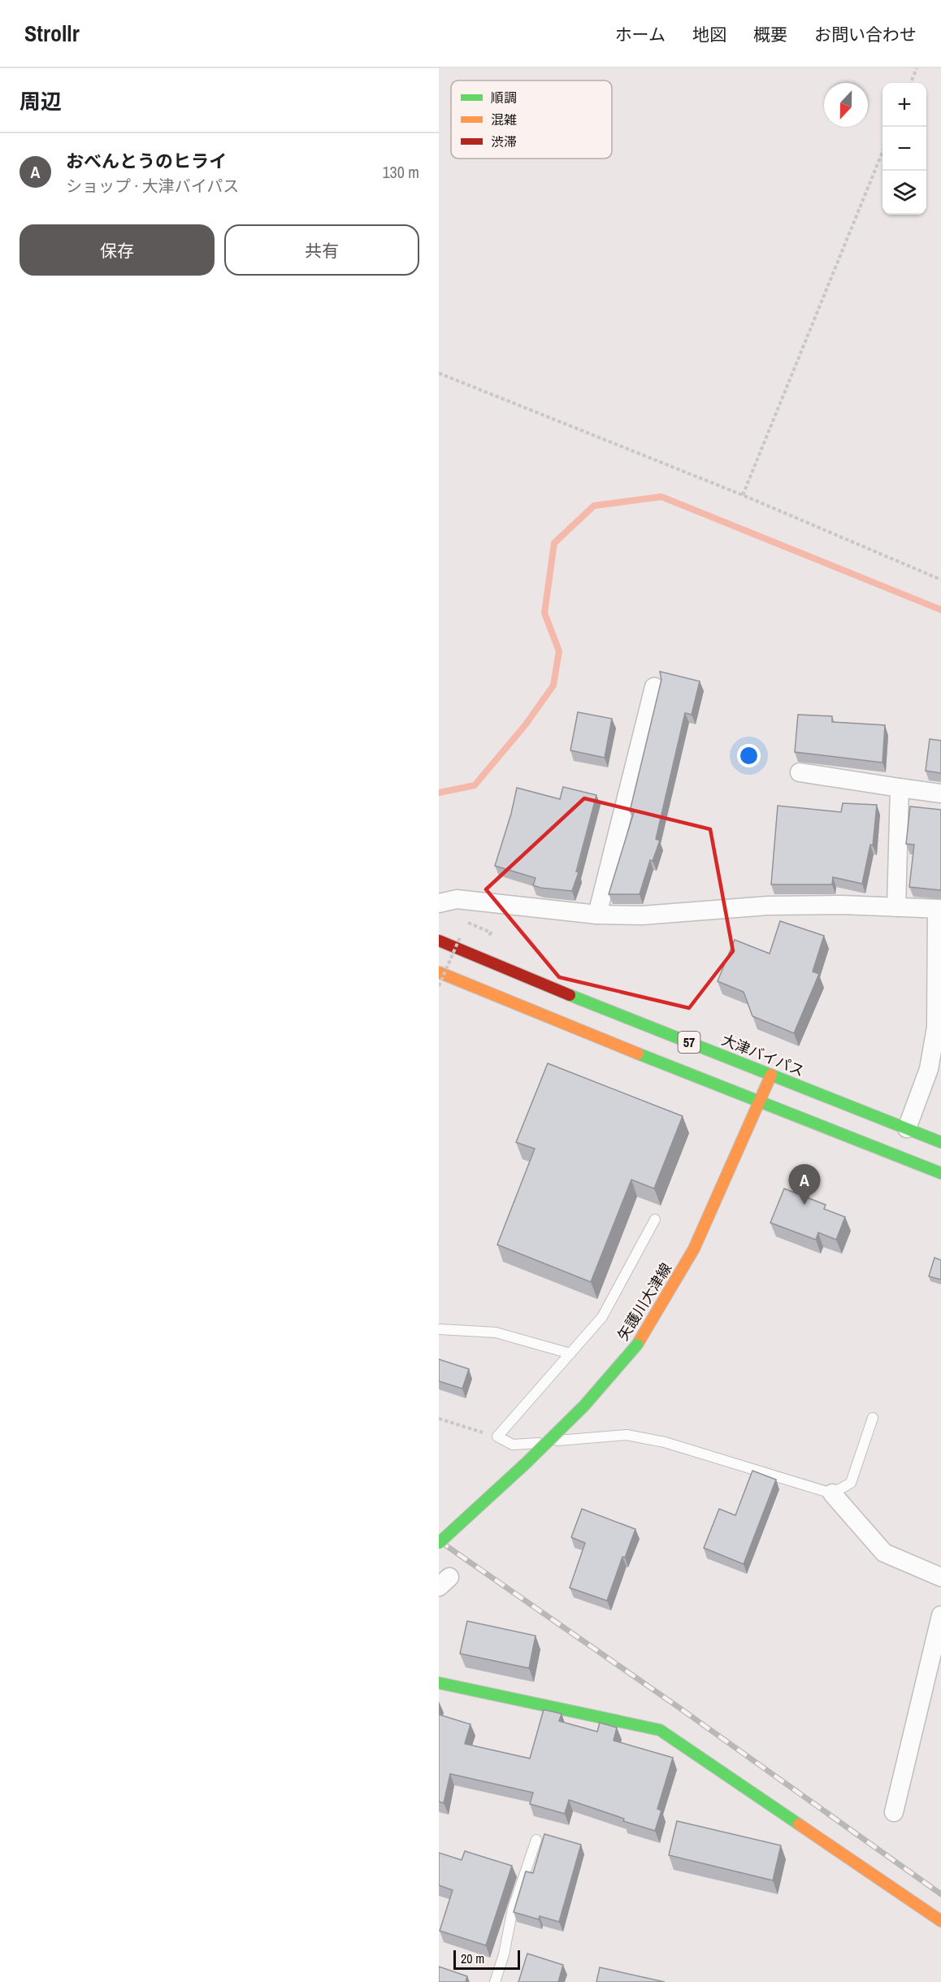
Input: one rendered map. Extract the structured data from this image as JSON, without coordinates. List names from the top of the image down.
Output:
{
  "streets": {
    "main road": ["57", "大津バイパス", "矢護川大津線"]
  },
  "crossings": [
    ["57", "矢護川大津線"],
    ["大津バイパス", "矢護川大津線"]
  ],
  "legend": ["順調", "混雑", "渋滞"],
  "scale_bar": "20 m",
  "north": "bottom",
  "page": {
    "header": "Strollr",
    "nav": [
      "ホーム",
      "地図",
      "概要",
      "お問い合わせ"
    ],
    "heading": "周辺",
    "map_buttons": ["+", "−"],
    "list": [
      {
        "mark": "A",
        "name": "おべんとうのヒライ",
        "note": "ショップ · 大津バイパス",
        "value": "130 m"
      }
    ],
    "buttons": ["保存", "共有"],
    "pins": "A",
    "scale": "20 m"
  }
}
